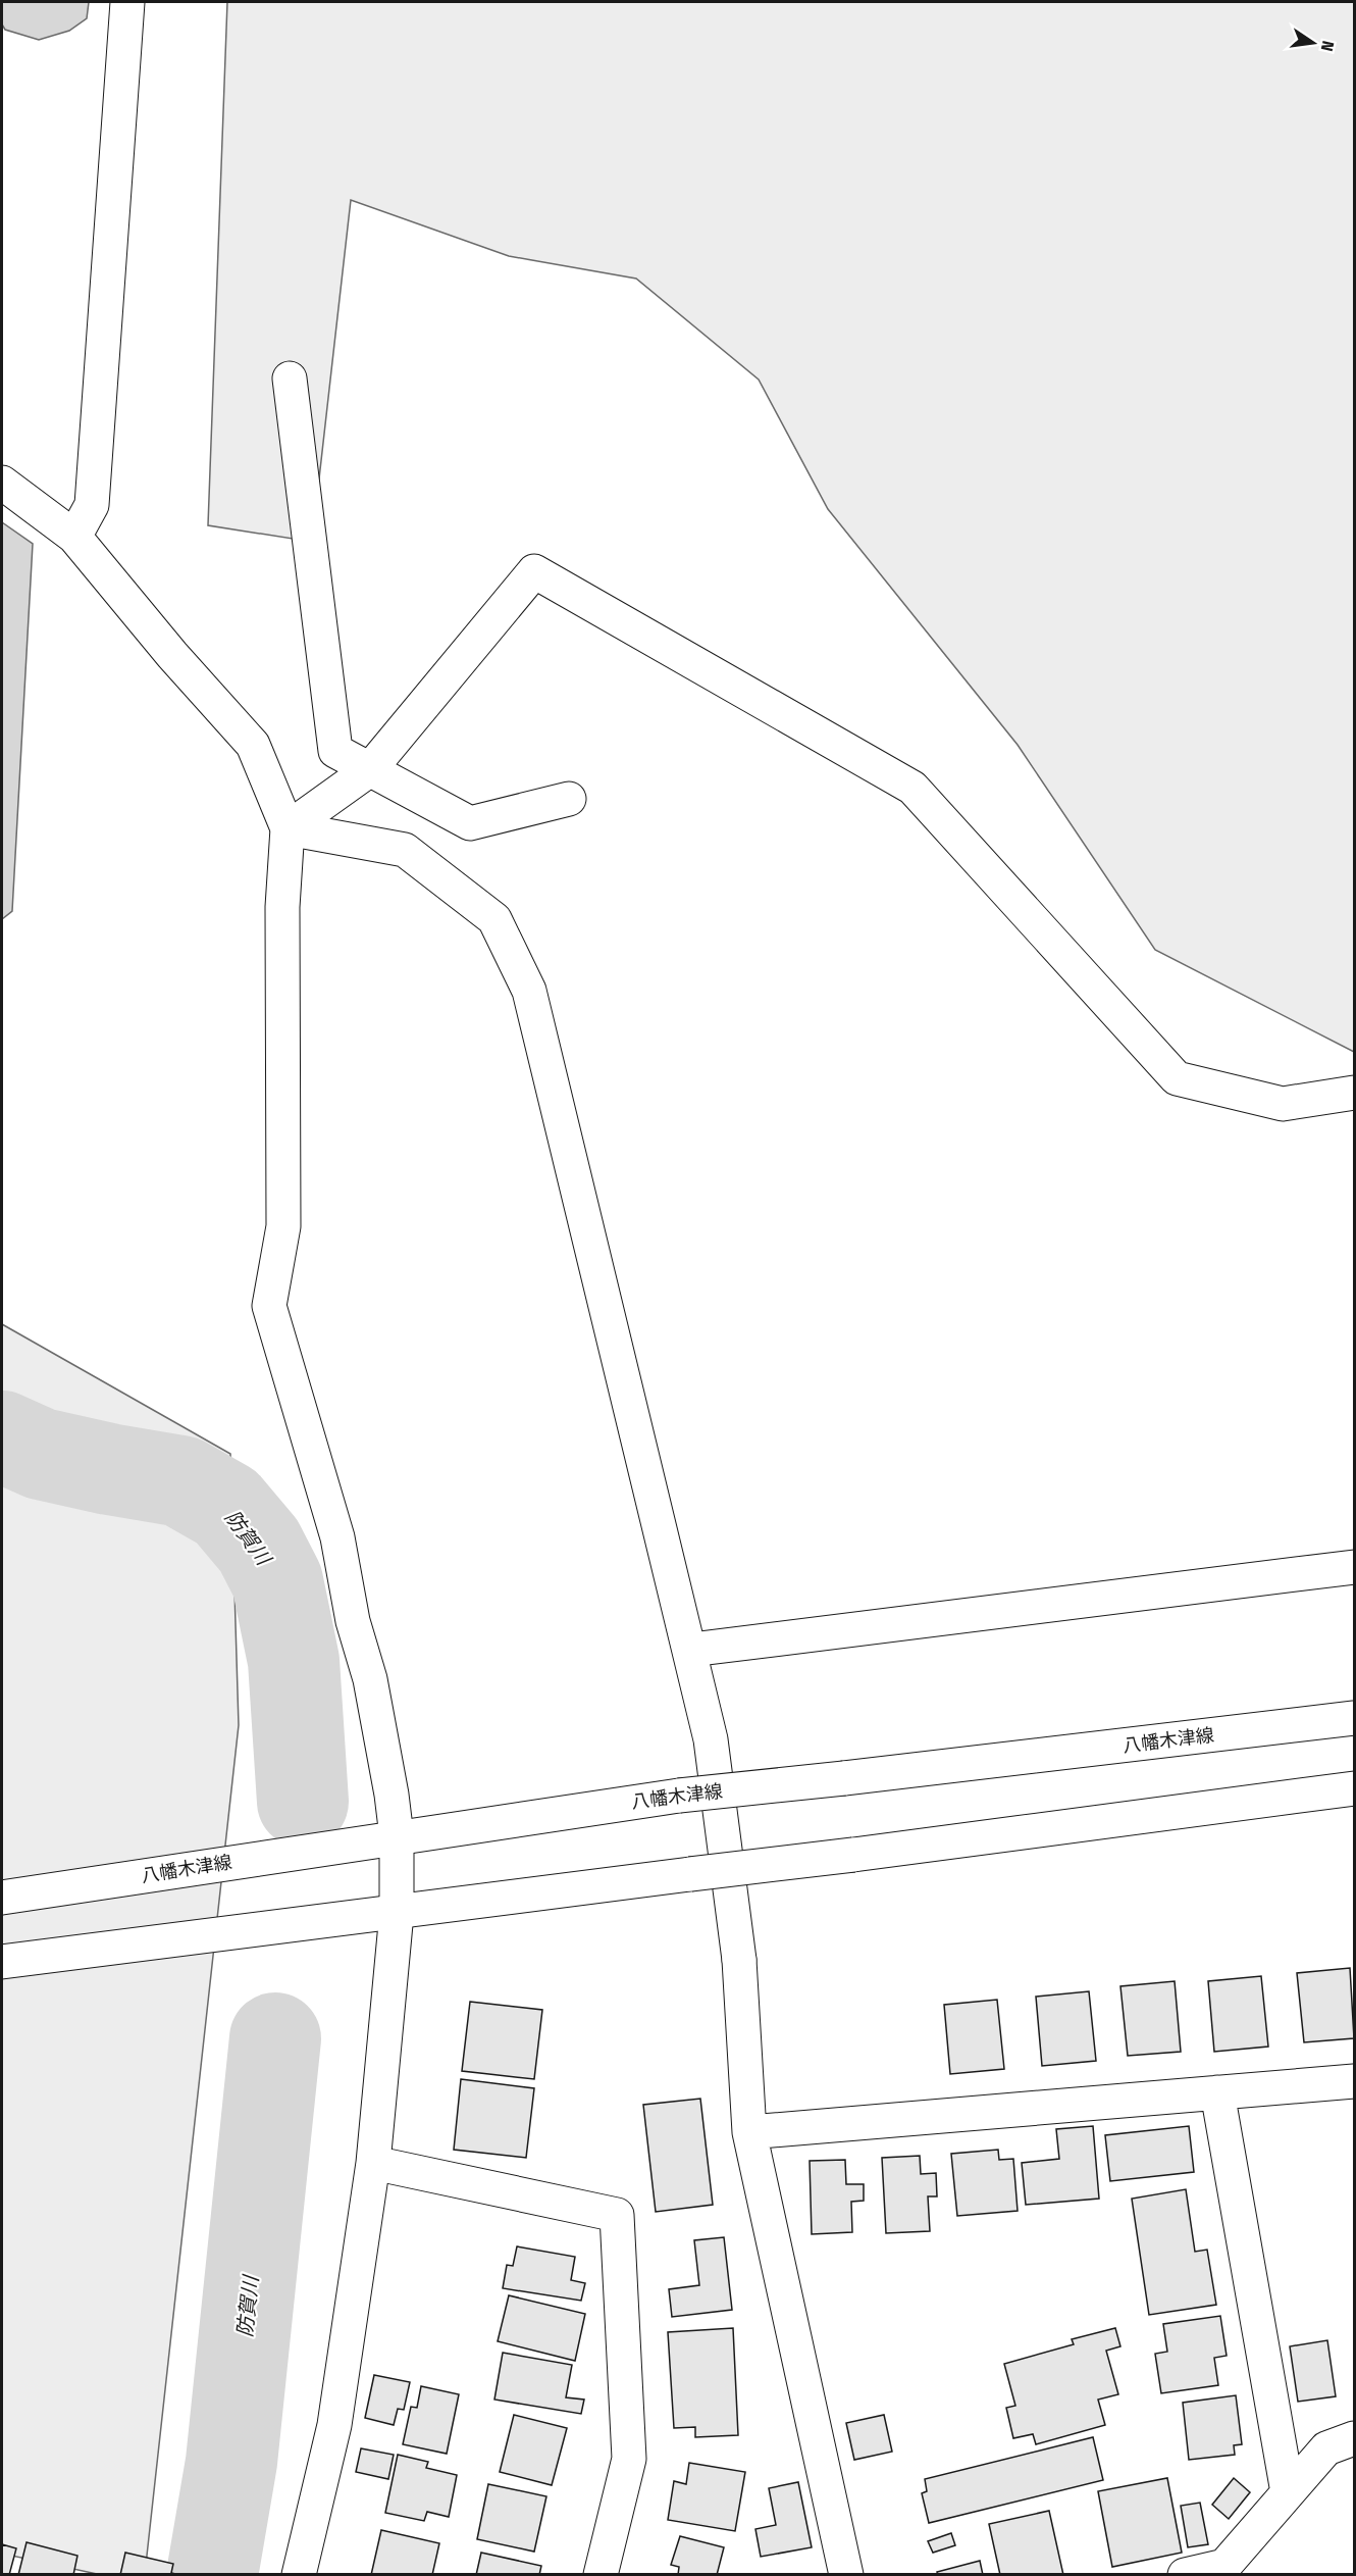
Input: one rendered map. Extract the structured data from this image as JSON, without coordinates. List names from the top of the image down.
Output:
{
  "streets": {
    "street": ["八幡木津線"]
  },
  "water": ["防賀川"],
  "north": "right"
}
